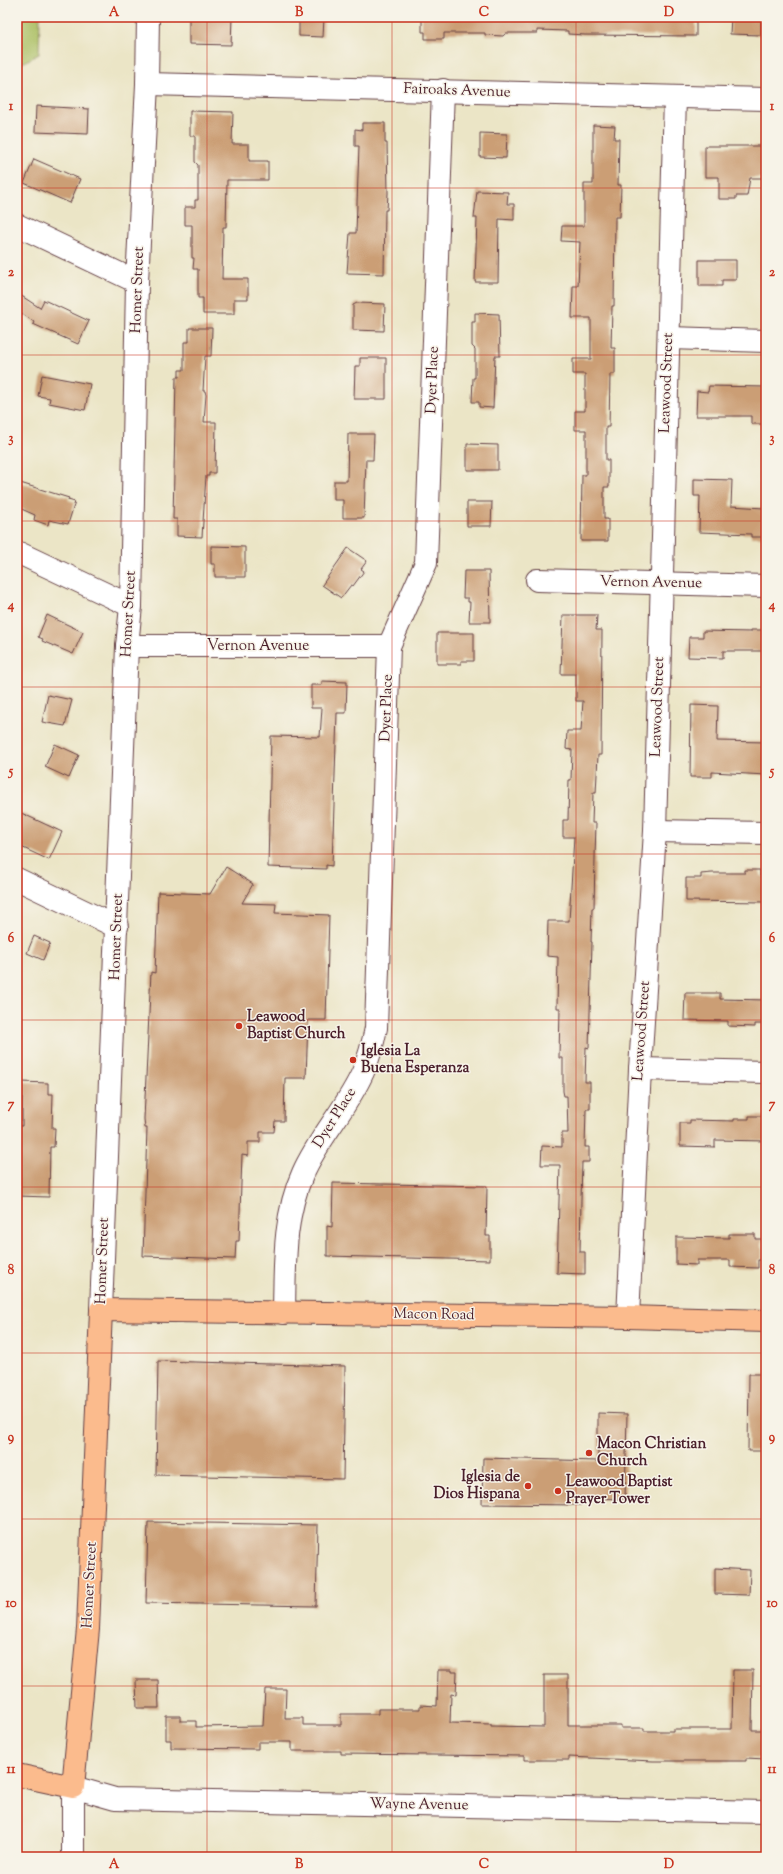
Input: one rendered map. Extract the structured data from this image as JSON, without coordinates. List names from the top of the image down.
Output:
{
  "streets": {
    "main road": ["Homer Street", "Macon Road"],
    "street": [
      "Fairoaks Avenue",
      "Dyer Place",
      "Leawood Street",
      "Vernon Avenue",
      "Wayne Avenue"
    ]
  },
  "crossings": [
    ["Fairoaks Avenue", "Homer Street"],
    ["Fairoaks Avenue", "Dyer Place"],
    ["Fairoaks Avenue", "Leawood Street"],
    ["Homer Street", "Vernon Avenue"],
    ["Homer Street", "Macon Road"],
    ["Homer Street", "Wayne Avenue"],
    ["Dyer Place", "Vernon Avenue"],
    ["Dyer Place", "Macon Road"],
    ["Leawood Street", "Vernon Avenue"],
    ["Leawood Street", "Macon Road"]
  ],
  "places": [
    "Leawood Baptist Church",
    "Iglesia La Buena Esperanza",
    "Macon Christian Church",
    "Iglesia de Dios Hispana",
    "Leawood Baptist Prayer Tower"
  ],
  "grid": {
    "columns": [
      "A",
      "B",
      "C",
      "D"
    ],
    "rows": [
      "1",
      "2",
      "3",
      "4",
      "5",
      "6",
      "7",
      "8",
      "9",
      "10",
      "11"
    ]
  }
}
